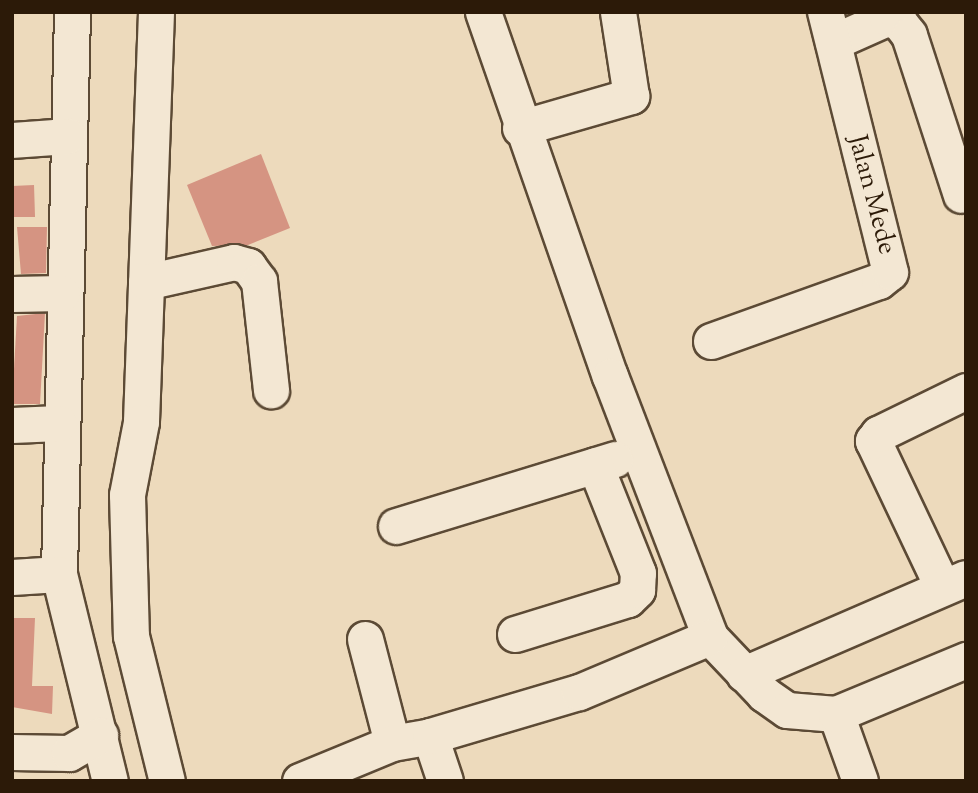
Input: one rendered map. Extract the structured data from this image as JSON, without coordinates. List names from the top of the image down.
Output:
{
  "streets": {
    "street": ["Jalan Mede"]
  }
}
